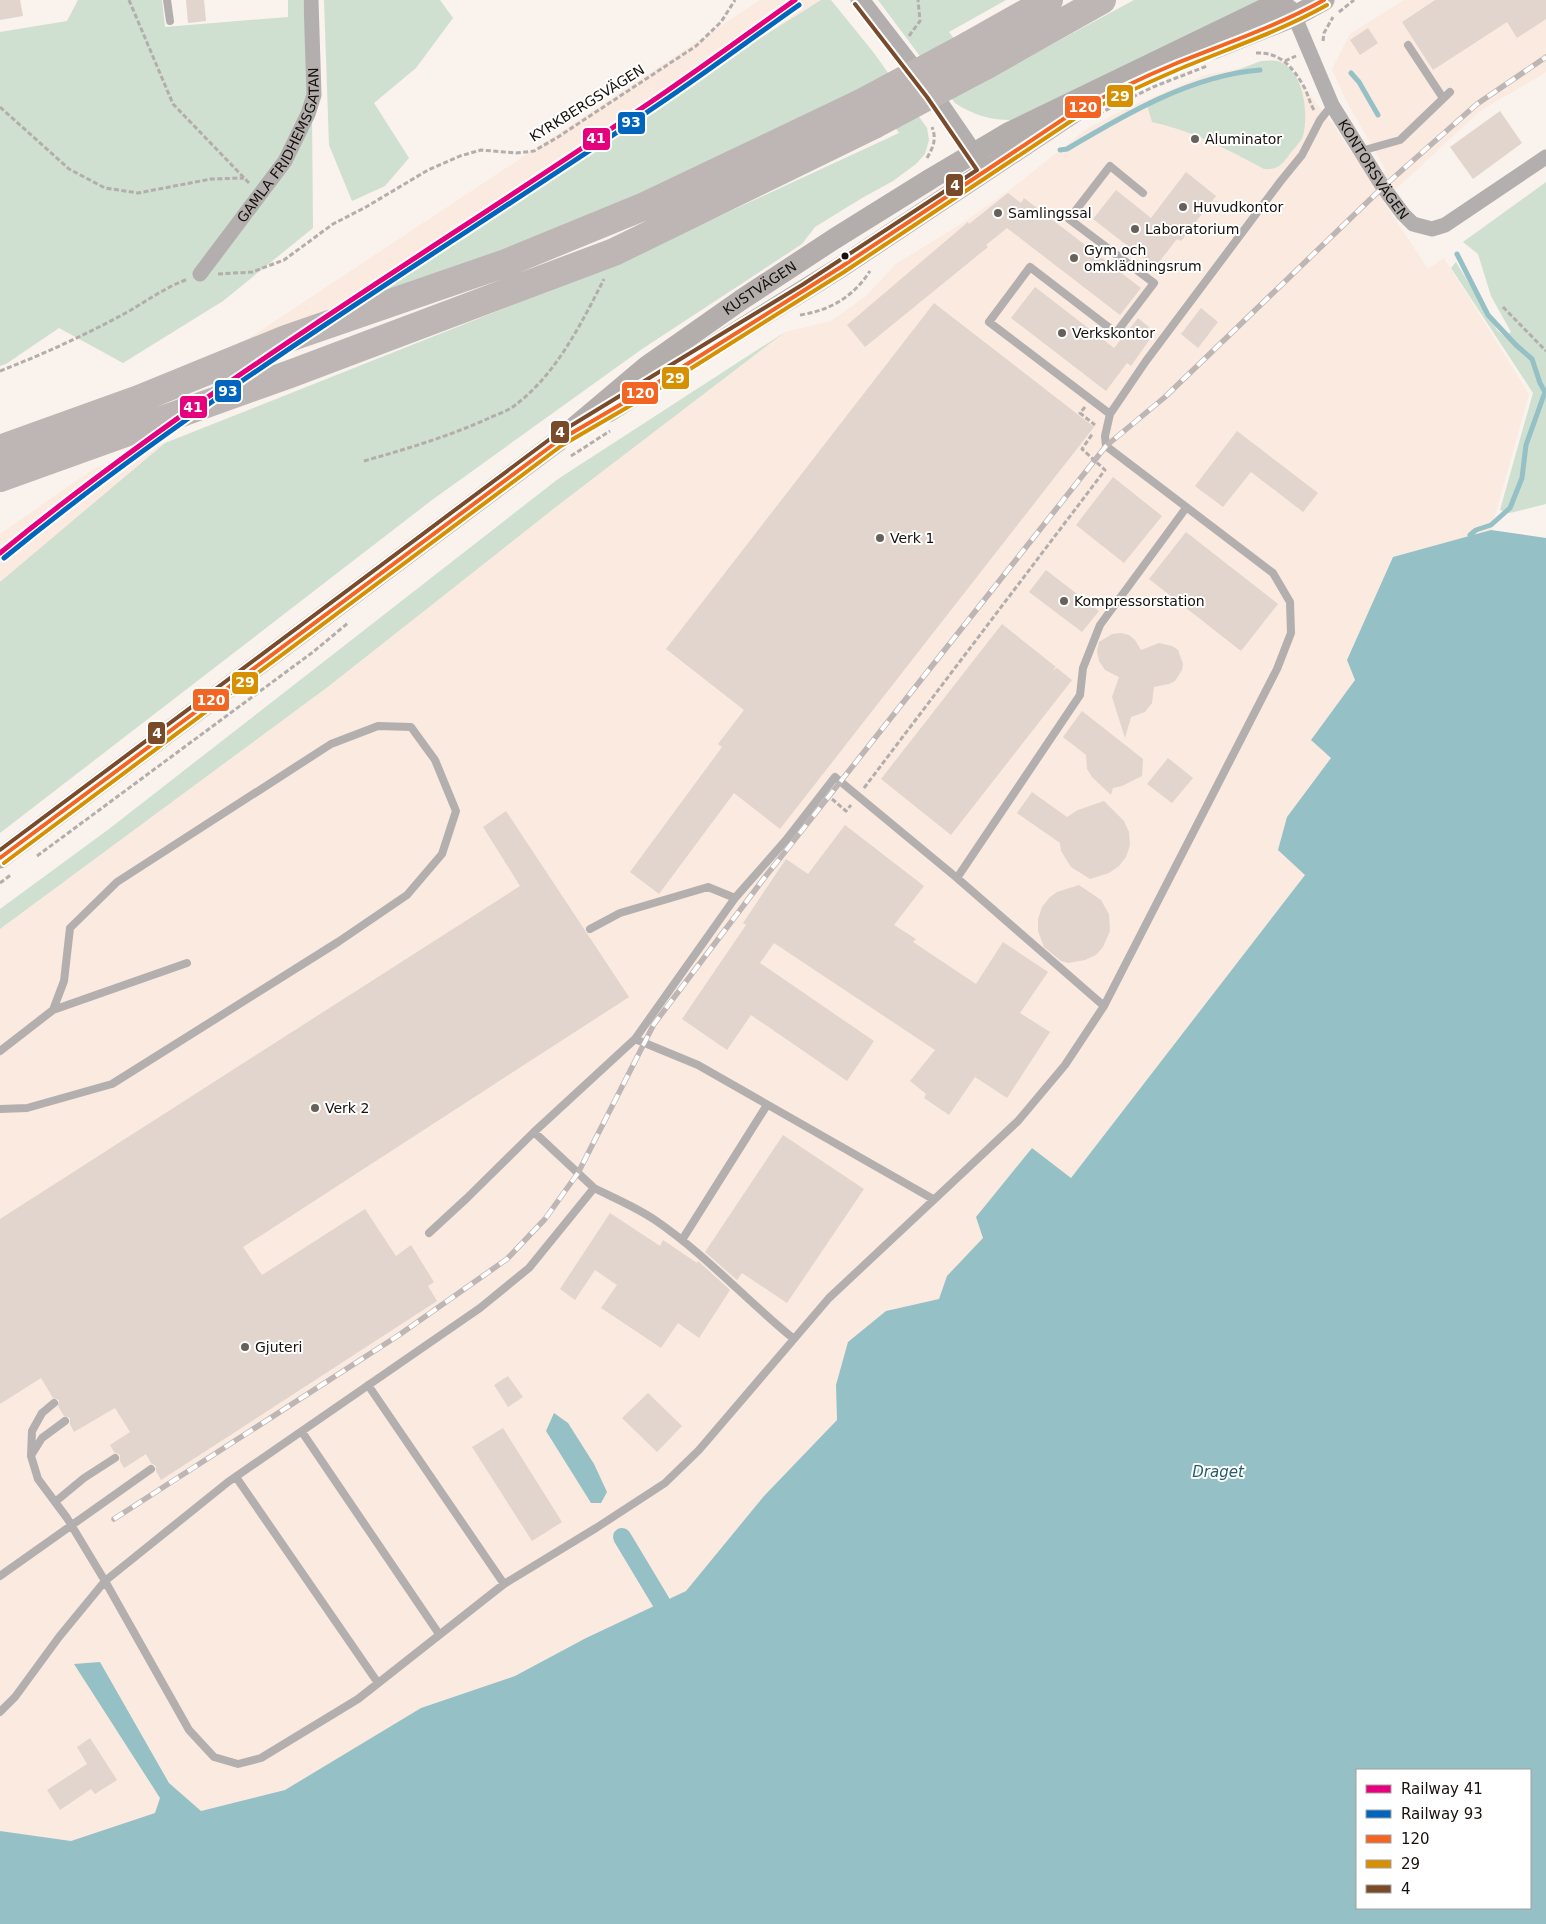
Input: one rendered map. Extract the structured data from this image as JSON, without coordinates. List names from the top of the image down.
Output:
{
  "streets": {
    "main road": ["KUSTVÄGEN"],
    "street": ["GAMLA FRIDHEMSGATAN", "KONTORSVÄGEN"],
    "path": ["KYRKBERGSVÄGEN"]
  },
  "crossings": [
    ["KYRKBERGSVÄGEN", "GAMLA FRIDHEMSGATAN"],
    ["KONTORSVÄGEN", "KUSTVÄGEN"]
  ],
  "water": ["Draget"],
  "places": [
    "Aluminator",
    "Huvudkontor",
    "Samlingssal",
    "Laboratorium",
    "Gym och omklädningsrum",
    "Verkskontor",
    "Verk 1",
    "Kompressorstation",
    "Verk 2",
    "Gjuteri"
  ],
  "lines": [
    "rail line 41",
    "transit line 120",
    "transit line 4",
    "rail line 93",
    "transit line 29"
  ],
  "legend": [
    "Railway 41",
    "Railway 93",
    "120",
    "29",
    "4"
  ]
}
